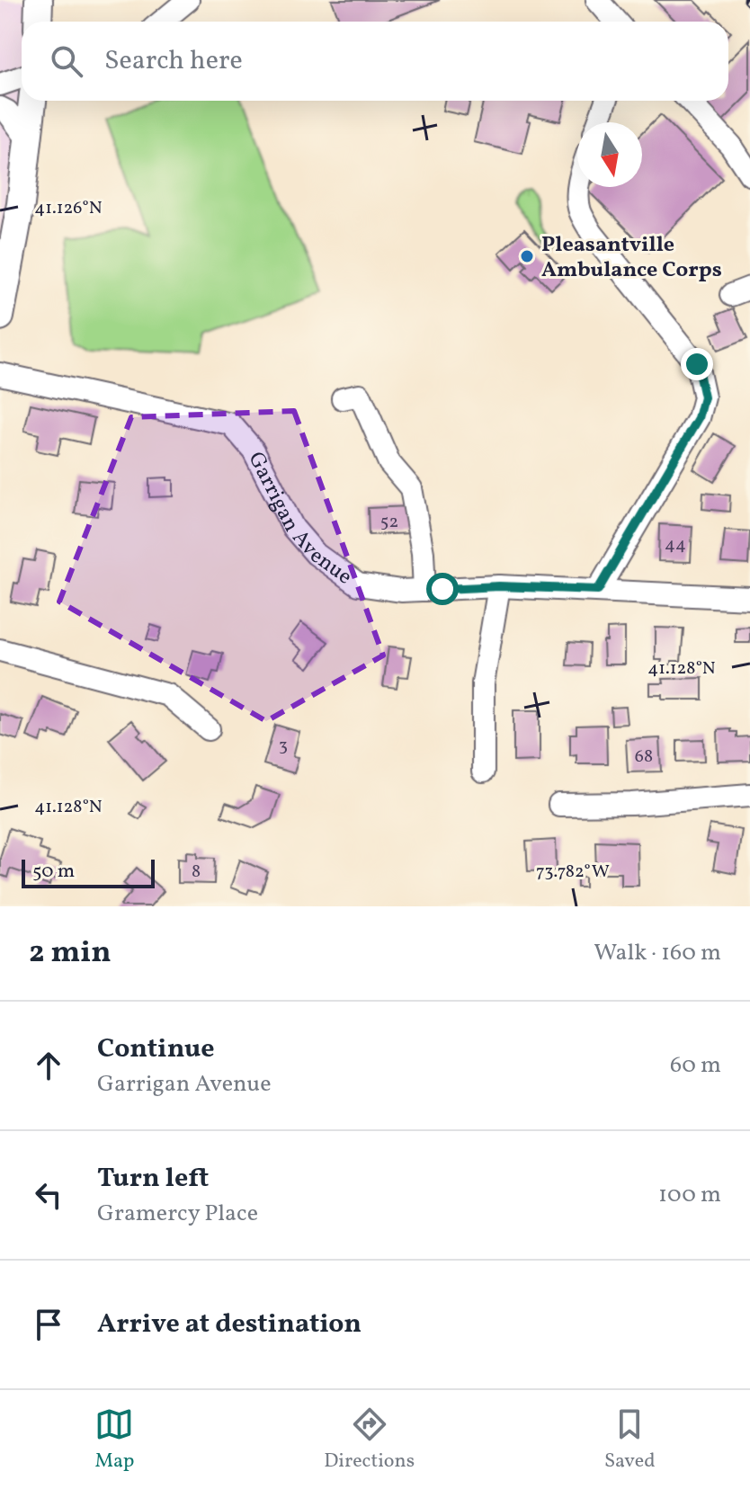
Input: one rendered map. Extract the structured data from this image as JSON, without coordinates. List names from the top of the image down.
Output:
{
  "streets": {
    "street": ["Garrigan Avenue"]
  },
  "places": ["Pleasantville Ambulance Corps"],
  "house_numbers": [
    "52",
    "44",
    "3",
    "68",
    "8"
  ],
  "scale_bar": "50 m",
  "north": "bottom",
  "page": {
    "search": "Search here",
    "scale": "50 m",
    "heading": ["2 min", "Walk · 160 m"],
    "list": [
      ["Continue", "Garrigan Avenue", "60 m"],
      ["Turn left", "Gramercy Place", "100 m"],
      "Arrive at destination"
    ],
    "nav": ["Map", "Directions", "Saved"]
  },
  "coordinates": ["41.126°N", "41.128°N", "73.782°W"]
}
